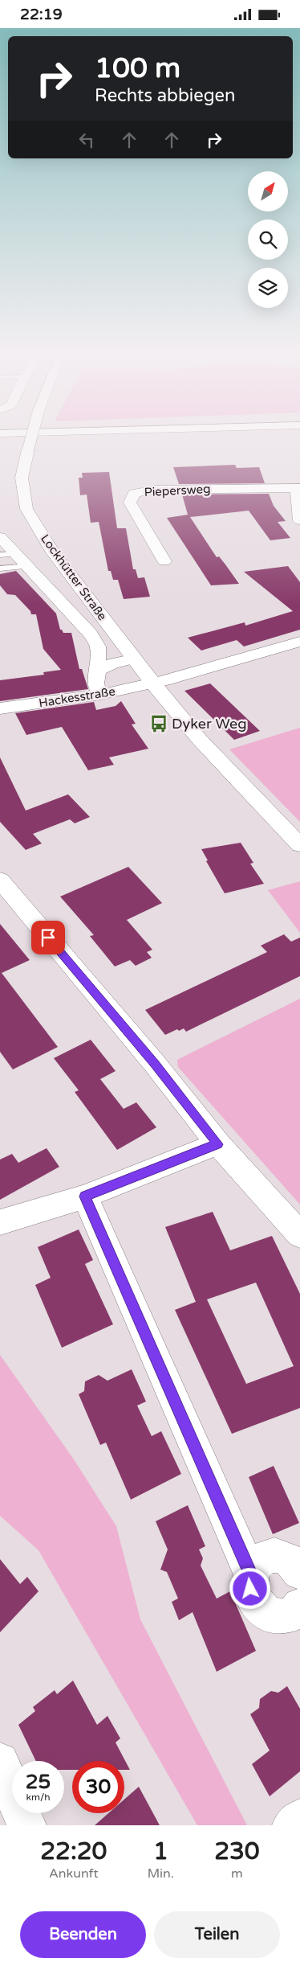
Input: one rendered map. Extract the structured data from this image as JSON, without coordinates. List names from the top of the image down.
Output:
{
  "streets": {
    "main road": ["Piepersweg", "Lockhütter Straße", "Hackesstraße"]
  },
  "crossings": [
    ["Lockhütter Straße", "Hackesstraße"]
  ],
  "places": {
    "bus stop": ["Dyker Weg"]
  },
  "north": "top right",
  "page": {
    "status": "22:19",
    "turn": ["100 m", "Rechts abbiegen"],
    "speed": "25 km/h",
    "limit": "30",
    "eta": [
      "22:20",
      "Ankunft",
      "1",
      "Min.",
      "230",
      "m"
    ],
    "buttons": ["Beenden", "Teilen"]
  }
}
